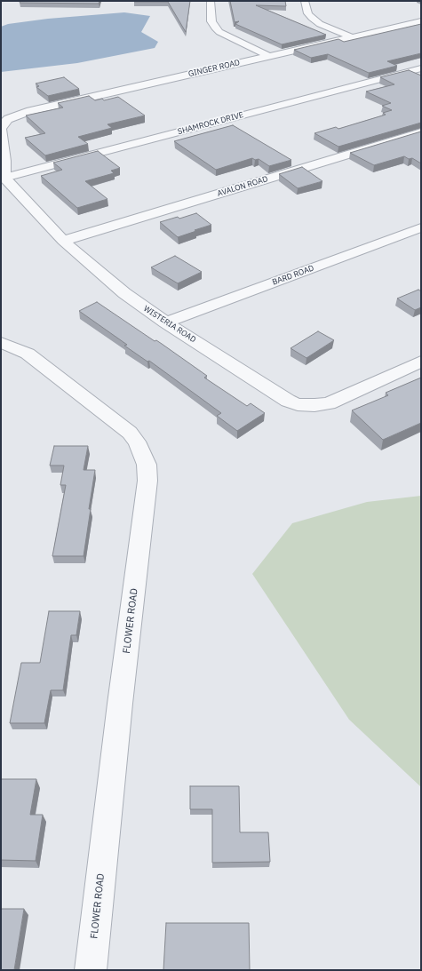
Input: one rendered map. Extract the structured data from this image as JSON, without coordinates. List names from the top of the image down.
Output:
{
  "streets": {
    "street": [
      "GINGER ROAD",
      "SHAMROCK DRIVE",
      "AVALON ROAD",
      "BARD ROAD",
      "WISTERIA ROAD",
      "FLOWER ROAD"
    ]
  },
  "crossings": [
    ["GINGER ROAD", "SHAMROCK DRIVE"],
    ["GINGER ROAD", "WISTERIA ROAD"],
    ["SHAMROCK DRIVE", "WISTERIA ROAD"],
    ["AVALON ROAD", "WISTERIA ROAD"],
    ["BARD ROAD", "WISTERIA ROAD"]
  ]
}
